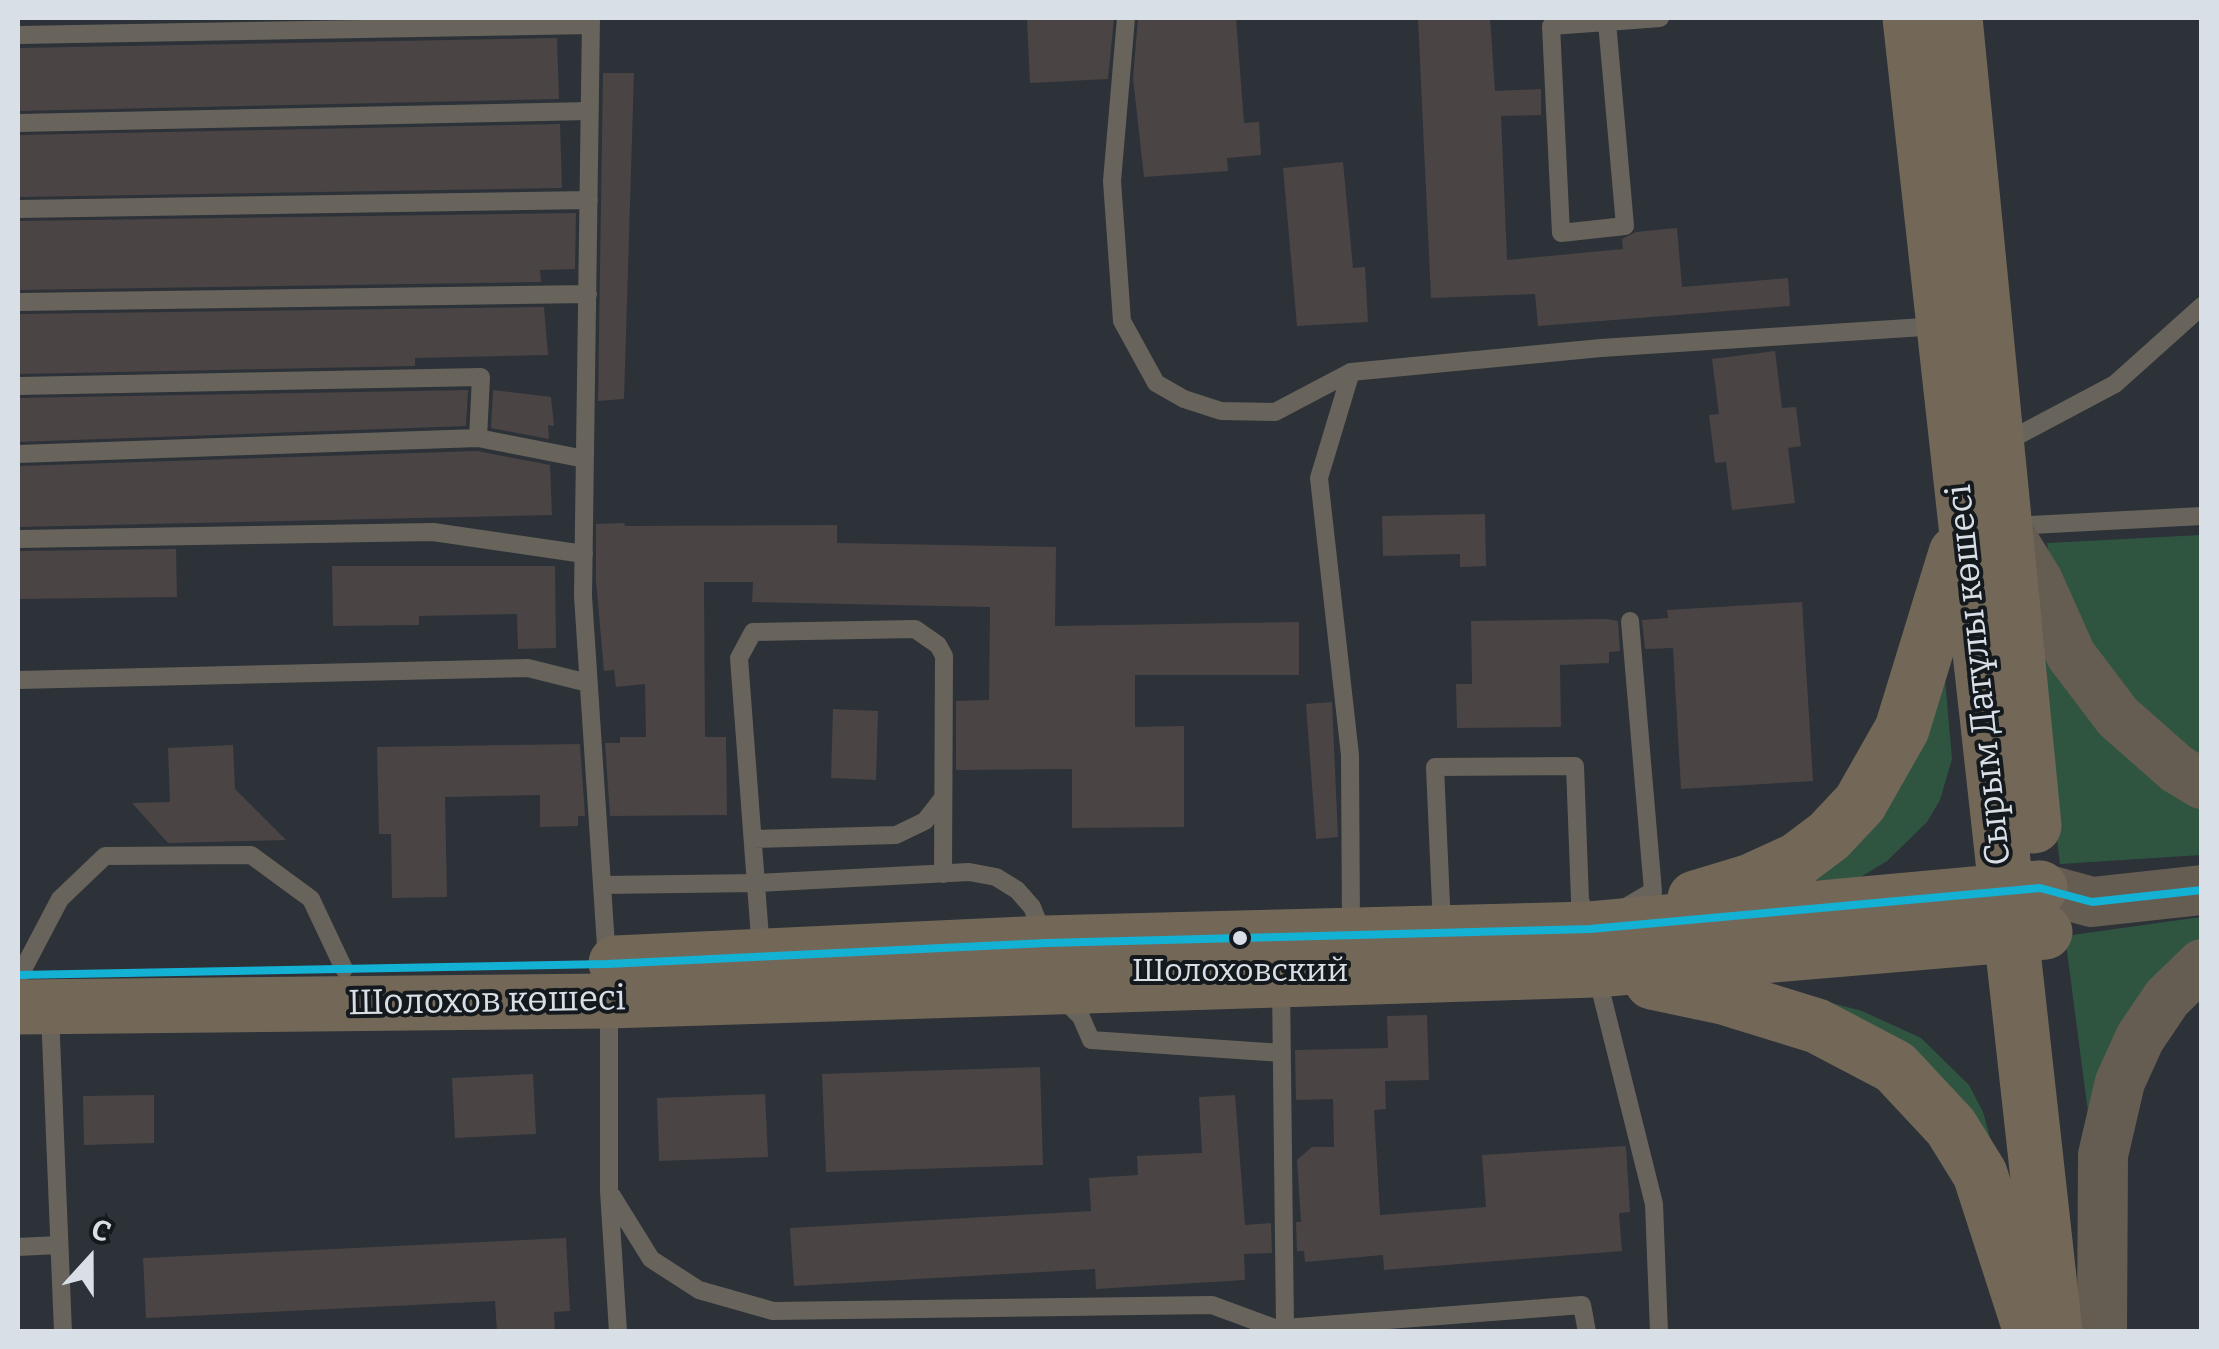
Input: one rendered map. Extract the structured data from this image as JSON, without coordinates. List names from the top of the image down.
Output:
{
  "streets": {
    "highway": ["Сырым Датұлы көшесі", "Шолохов көшесі"]
  },
  "places": ["Шолоховский"],
  "north": "top"
}
